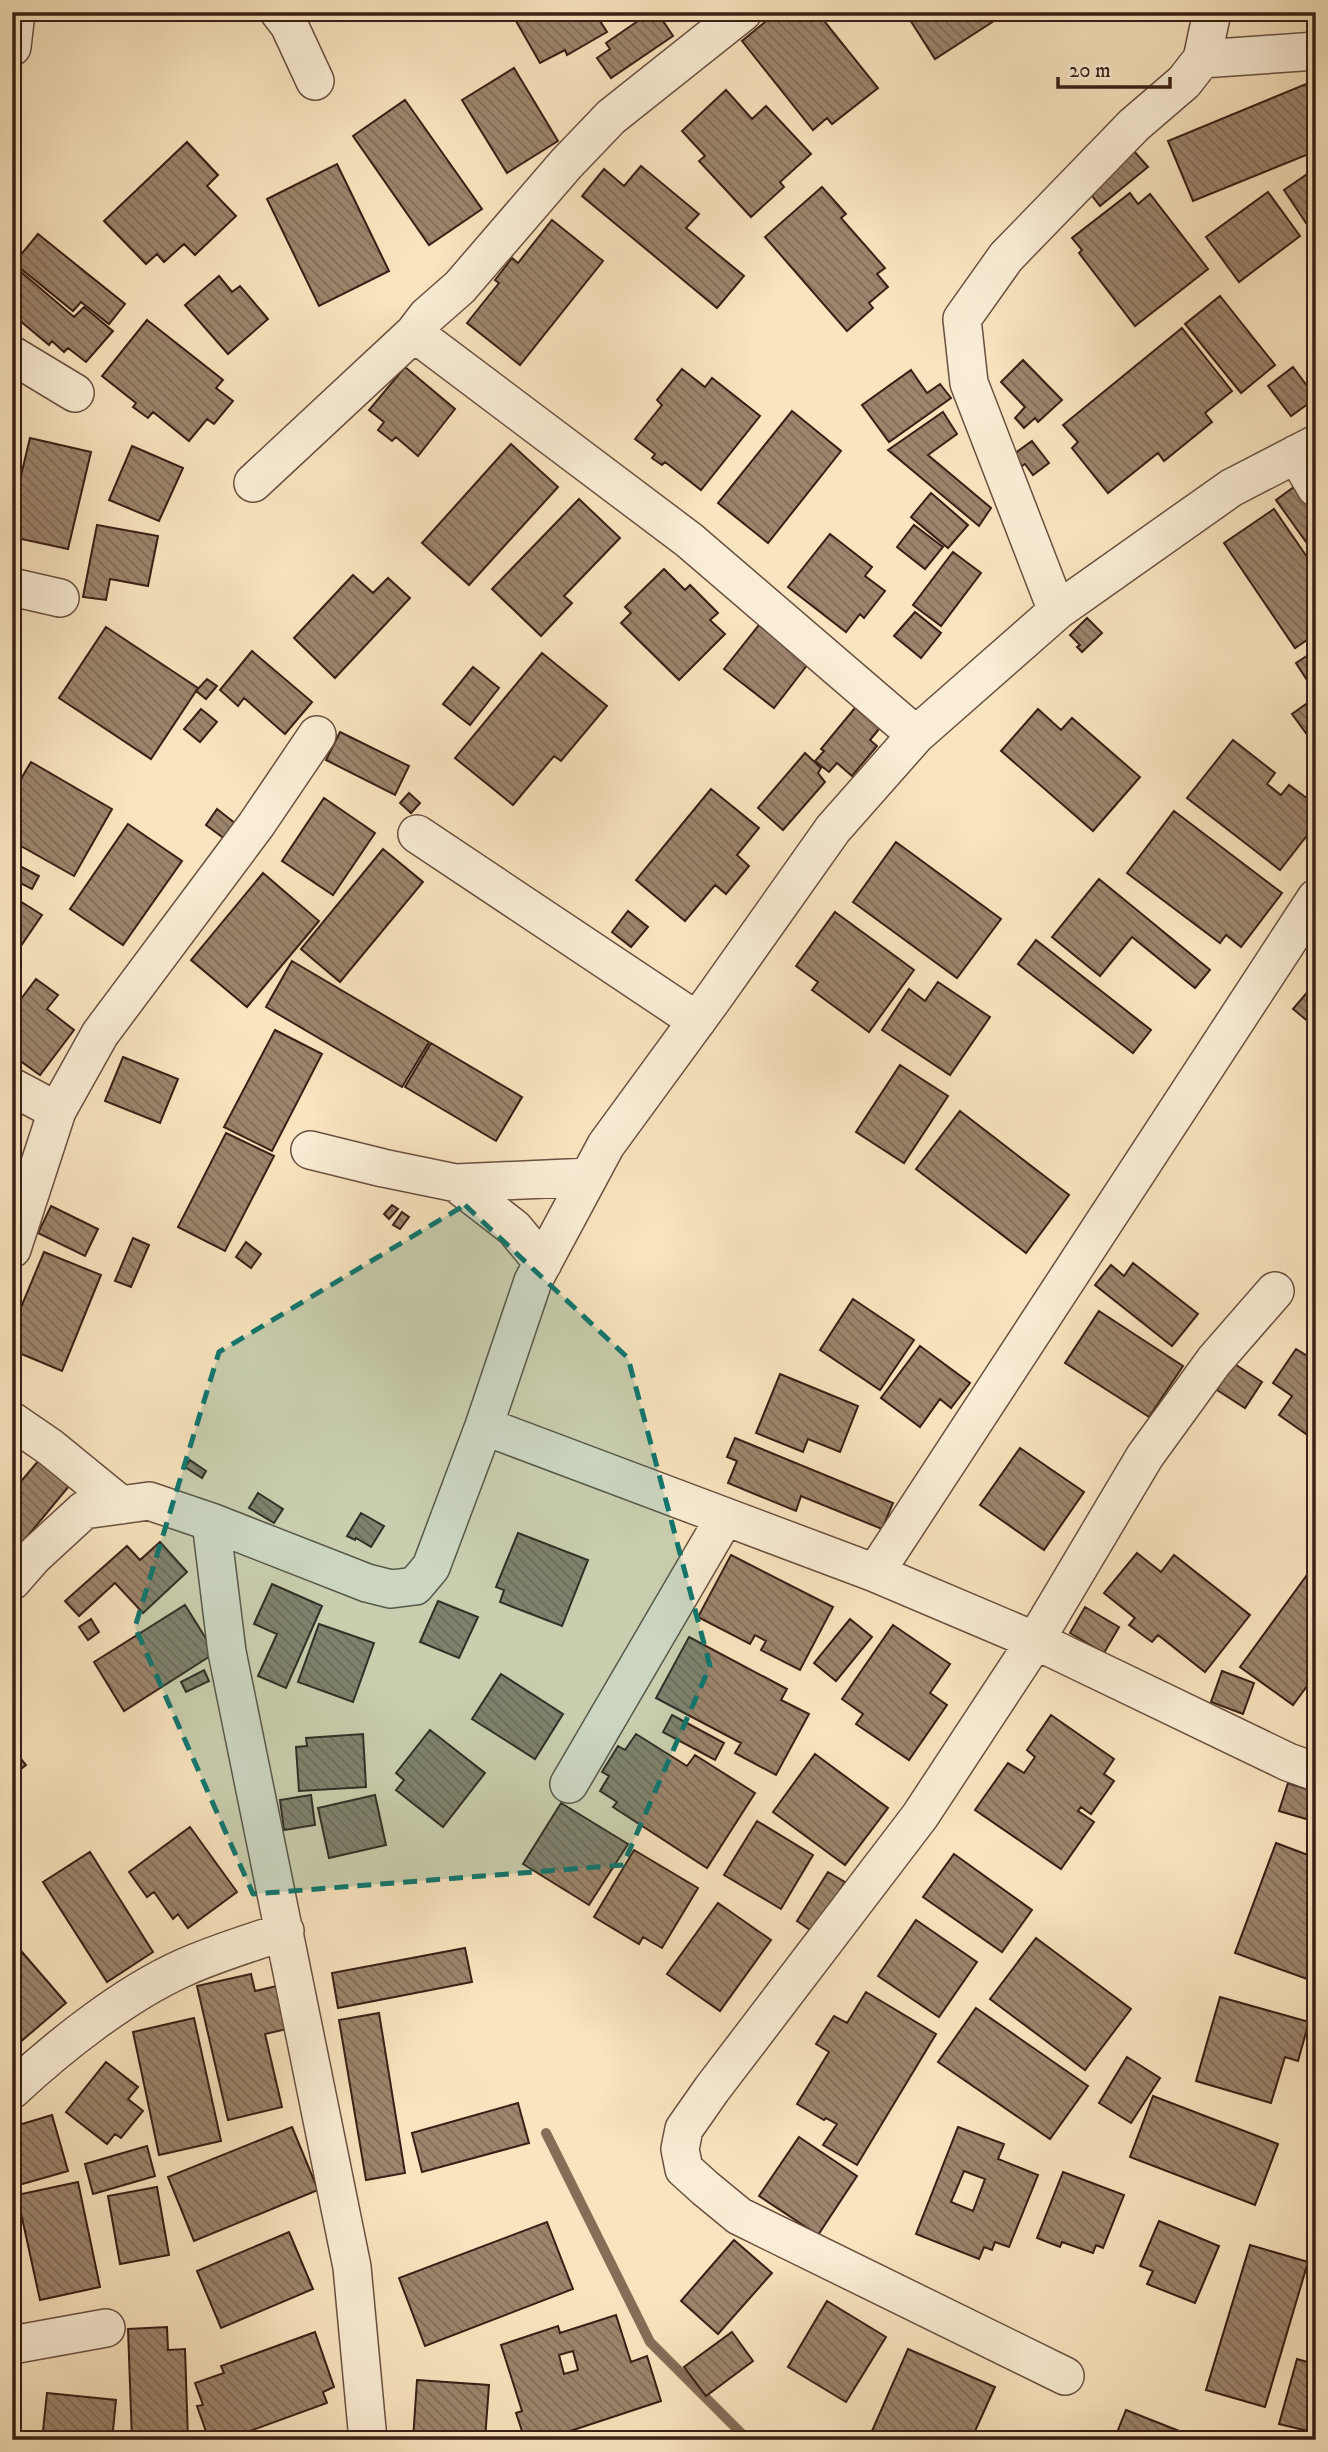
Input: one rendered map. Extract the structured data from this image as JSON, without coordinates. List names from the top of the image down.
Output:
{
  "scale_bar": "20 m"
}
